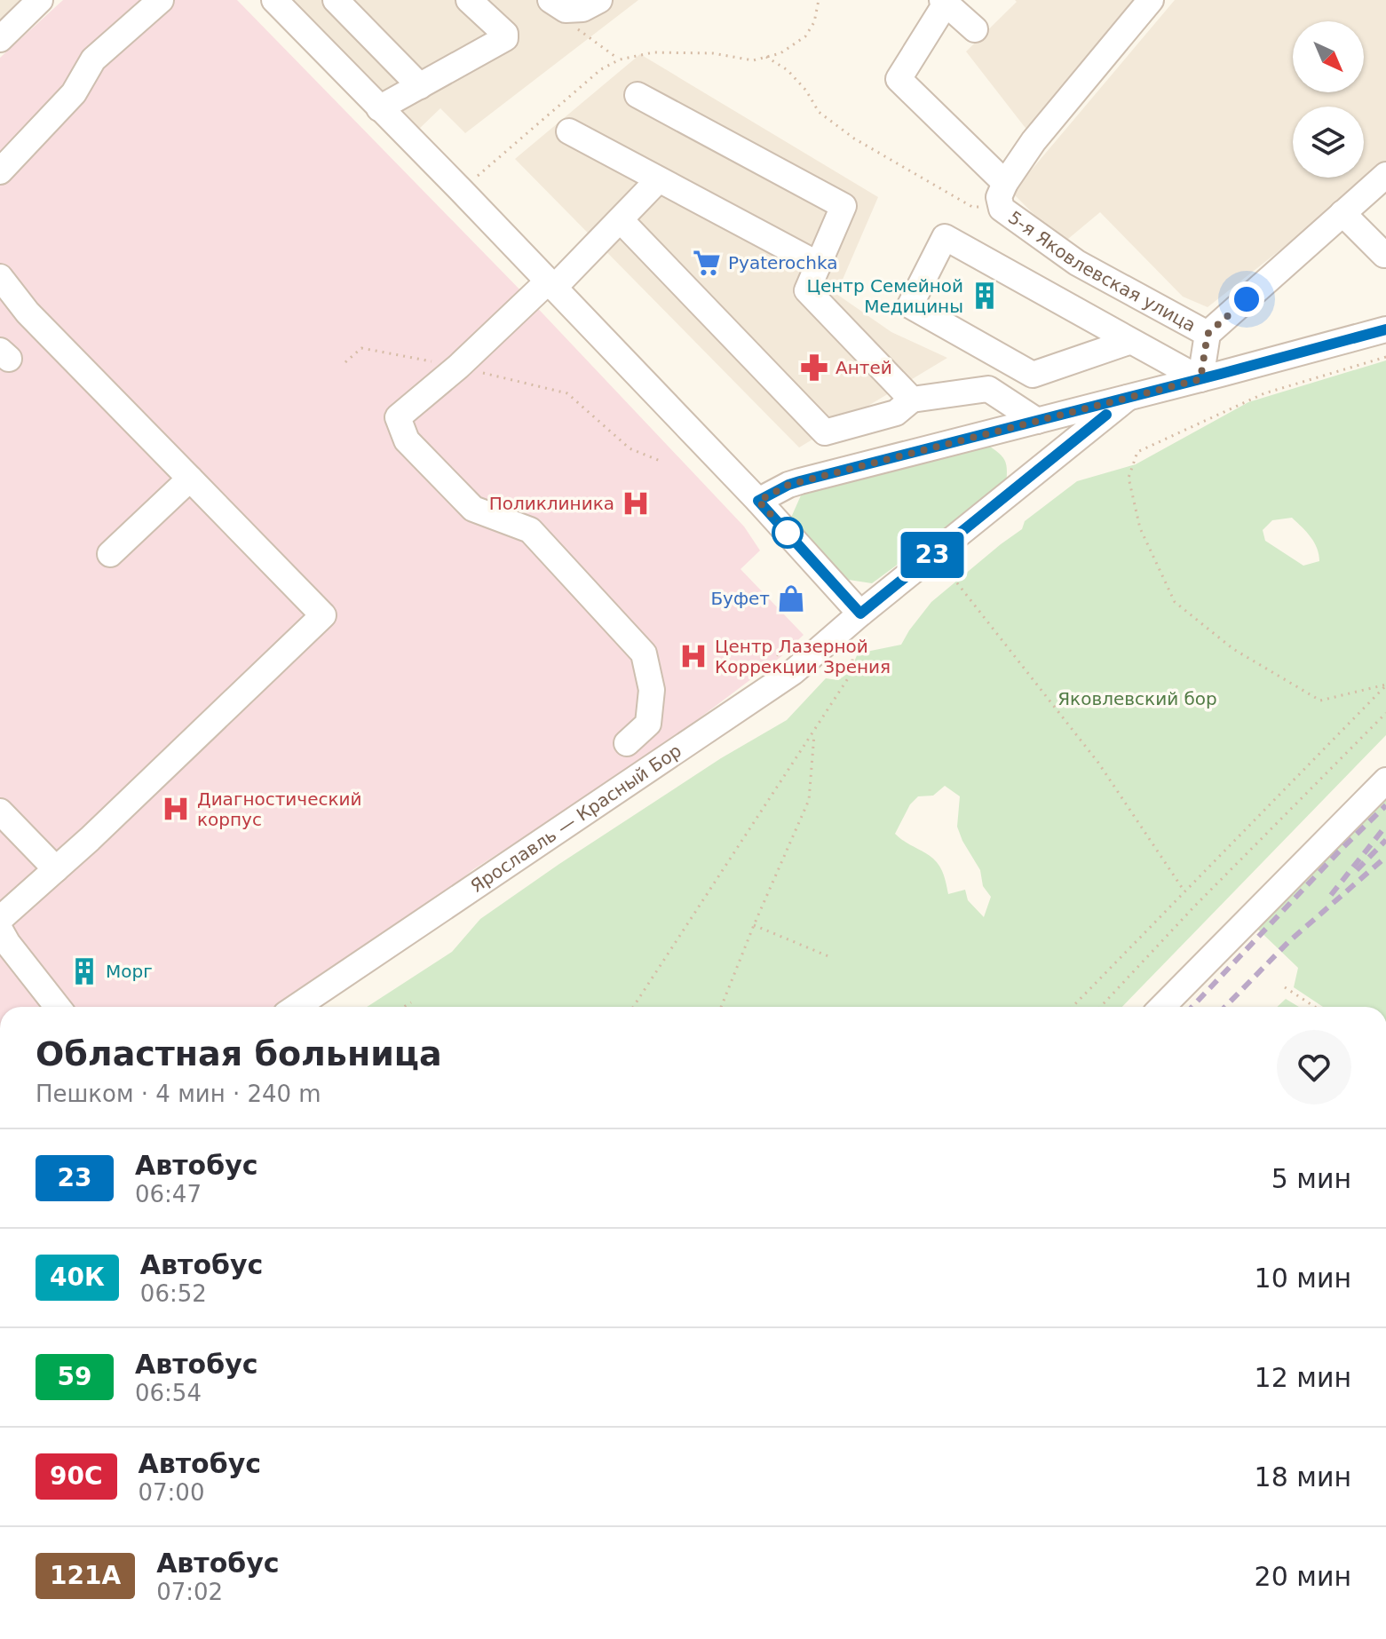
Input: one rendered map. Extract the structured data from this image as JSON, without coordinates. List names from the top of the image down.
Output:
{
  "streets": {
    "street": ["5-я Яковлевская улица", "Ярославль — Красный Бор"]
  },
  "parks": ["Яковлевский бор"],
  "places": {
    "supermarket": ["Pyaterochka"],
    "building": ["Центр Семейной Медицины", "Морг"],
    "pharmacy": ["Антей"],
    "hospital": ["Поликлиника", "Центр Лазерной Коррекции Зрения", "Диагностический корпус"],
    "shop": ["Буфет"]
  },
  "lines": ["bus line 23"],
  "north": "bottom right",
  "page": {
    "on_map": "23",
    "heading": ["Областная больница", "Пешком · 4 мин · 240 m"],
    "list": [
      {
        "mark": "23",
        "name": "Автобус",
        "note": "06:47",
        "value": "5 мин"
      },
      {
        "mark": "40К",
        "name": "Автобус",
        "note": "06:52",
        "value": "10 мин"
      },
      {
        "mark": "59",
        "name": "Автобус",
        "note": "06:54",
        "value": "12 мин"
      },
      {
        "mark": "90С",
        "name": "Автобус",
        "note": "07:00",
        "value": "18 мин"
      },
      {
        "mark": "121А",
        "name": "Автобус",
        "note": "07:02",
        "value": "20 мин"
      }
    ]
  }
}
